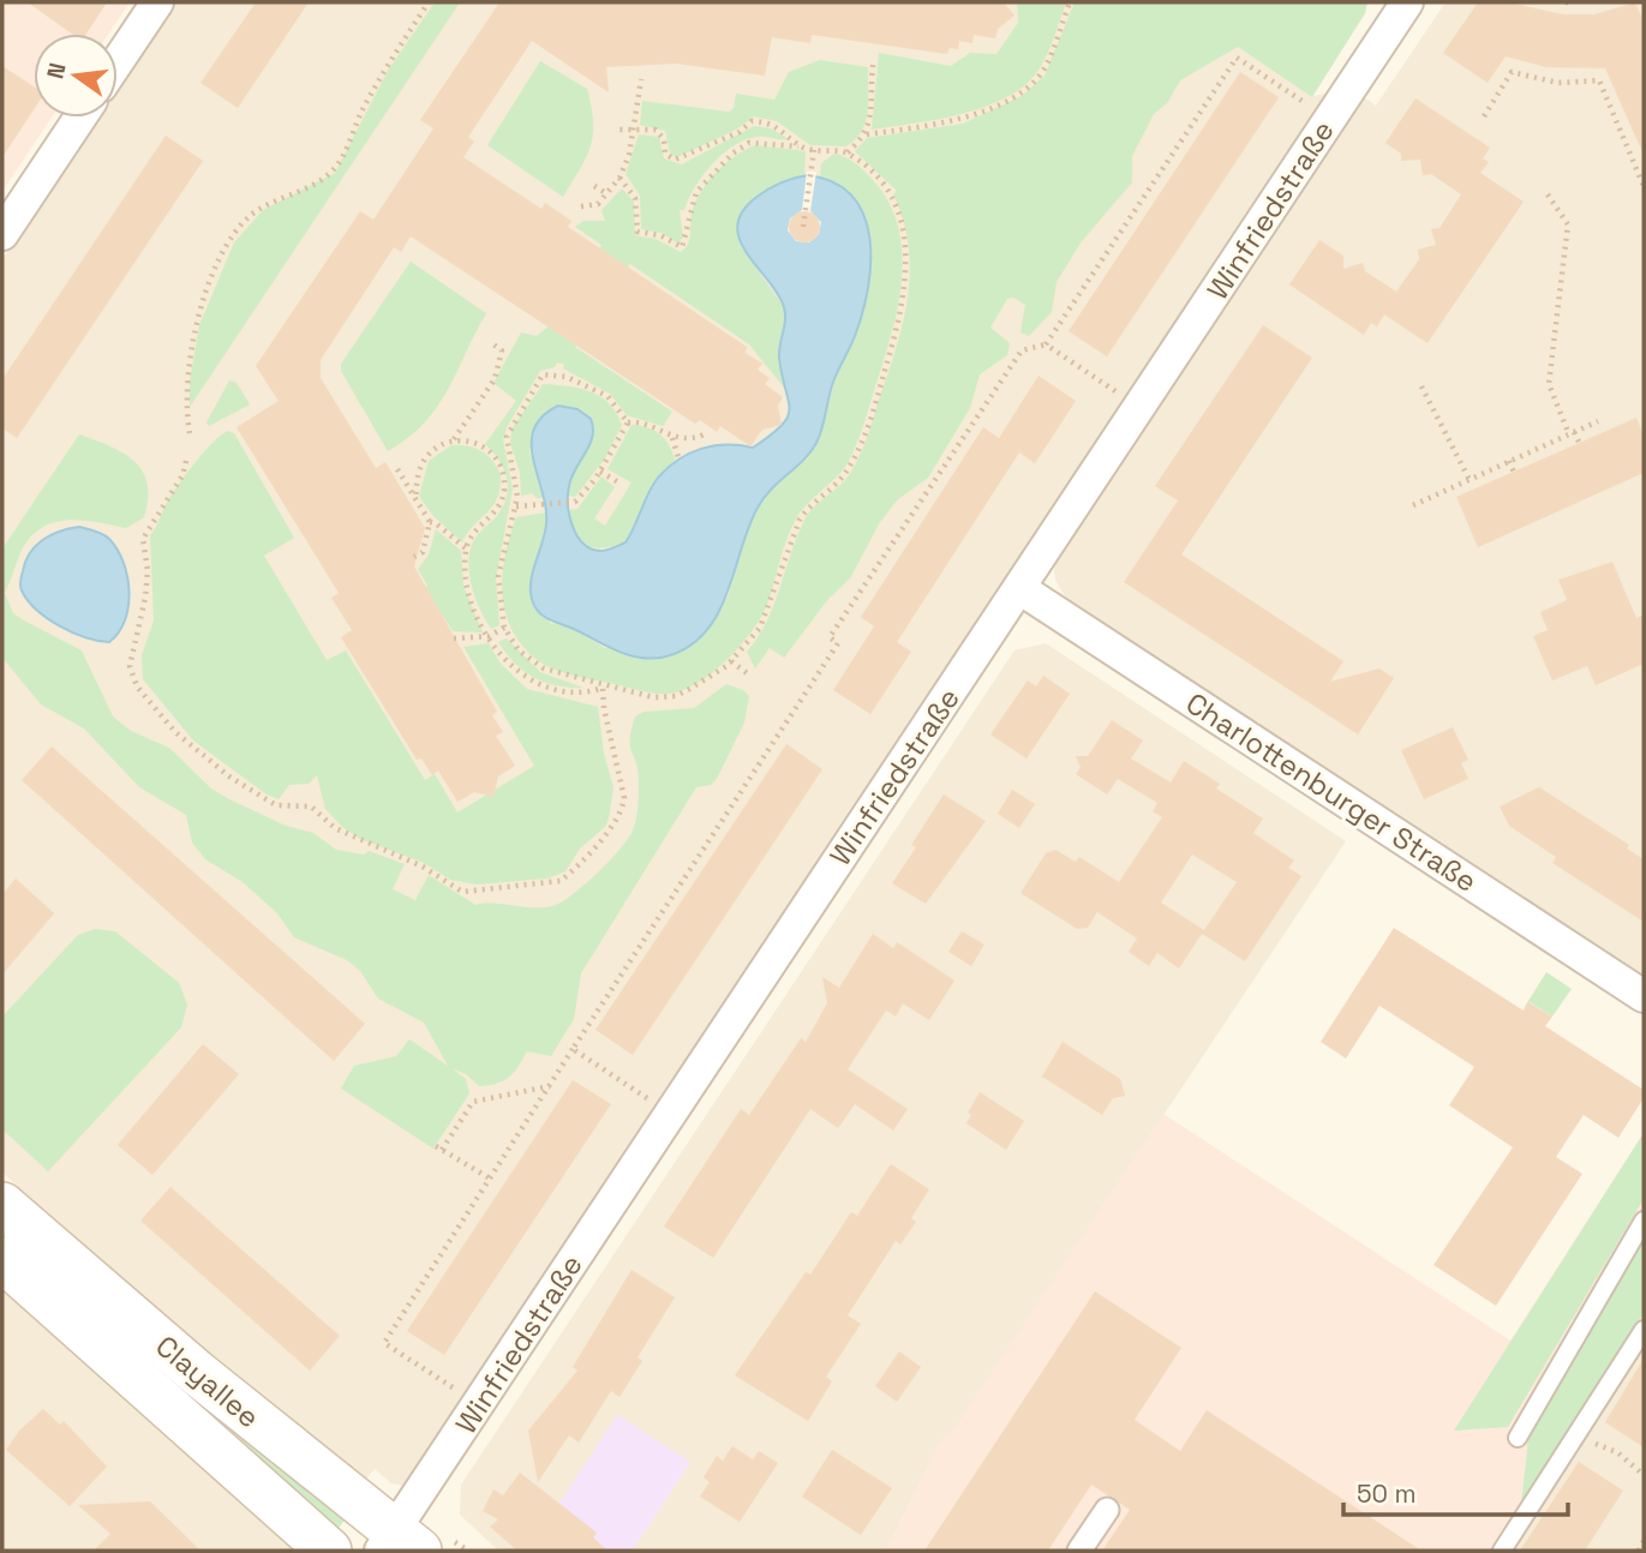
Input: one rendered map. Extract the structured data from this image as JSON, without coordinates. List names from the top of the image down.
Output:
{
  "streets": {
    "main road": ["Clayallee"],
    "street": ["Winfriedstraße", "Charlottenburger Straße"]
  },
  "crossings": [
    ["Winfriedstraße", "Charlottenburger Straße"],
    ["Winfriedstraße", "Clayallee"]
  ],
  "scale_bar": "50 m",
  "north": "left"
}
